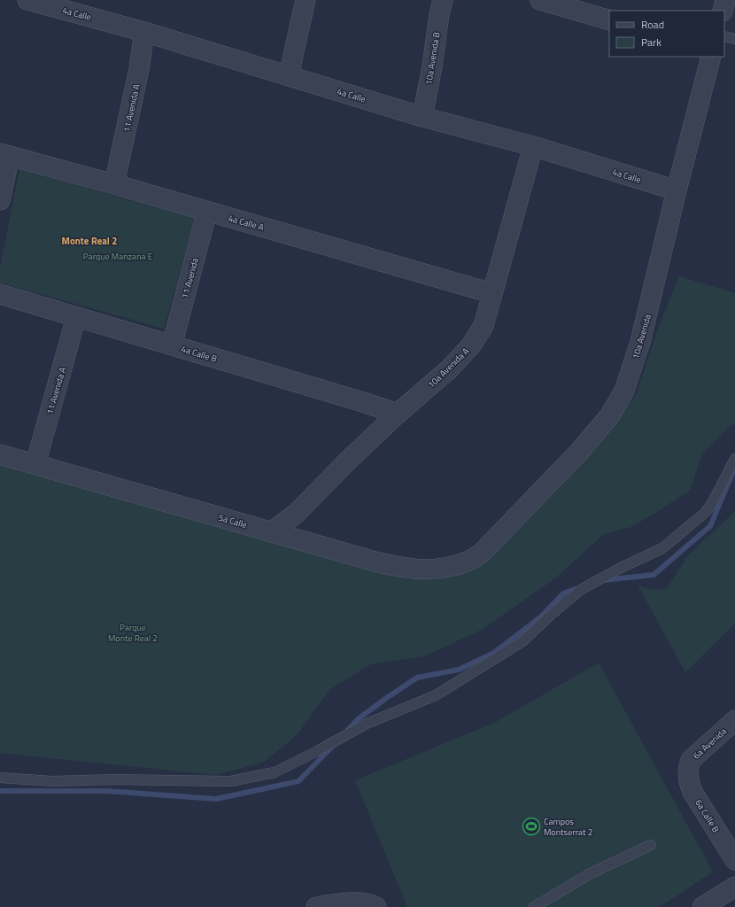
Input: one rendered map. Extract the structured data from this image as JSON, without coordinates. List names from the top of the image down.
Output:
{
  "streets": {
    "street": [
      "4a Calle",
      "10a Avenida B",
      "11 Avenida A",
      "4a Calle A",
      "11 Avenida",
      "10a Avenida",
      "4a Calle B",
      "10a Avenida A",
      "5a Calle",
      "6a Avenida",
      "6a Calle B"
    ]
  },
  "crossings": [
    ["4a Calle", "10a Avenida B"],
    ["4a Calle", "11 Avenida A"],
    ["4a Calle", "10a Avenida"],
    ["4a Calle", "10a Avenida A"],
    ["11 Avenida A", "4a Calle A"],
    ["11 Avenida A", "4a Calle B"],
    ["11 Avenida A", "5a Calle"],
    ["4a Calle A", "11 Avenida"],
    ["4a Calle A", "10a Avenida A"],
    ["11 Avenida", "4a Calle B"],
    ["10a Avenida", "5a Calle"],
    ["4a Calle B", "10a Avenida A"],
    ["10a Avenida A", "5a Calle"],
    ["6a Avenida", "6a Calle B"]
  ],
  "districts": ["Monte Real 2"],
  "parks": ["Parque Manzana E", "Parque Monte Real 2"],
  "places": {
    "sports": ["Campos Montserrat 2"]
  },
  "legend": ["Road", "Park"]
}
